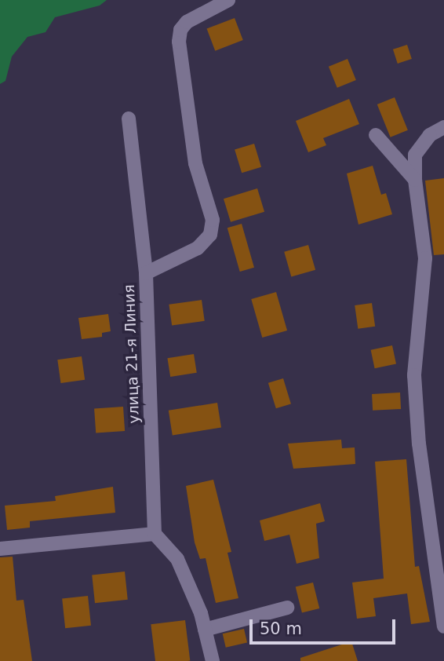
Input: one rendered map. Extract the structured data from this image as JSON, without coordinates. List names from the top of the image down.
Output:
{
  "streets": {
    "street": ["улица 21-я Линия"]
  },
  "scale_bar": "50 m"
}
